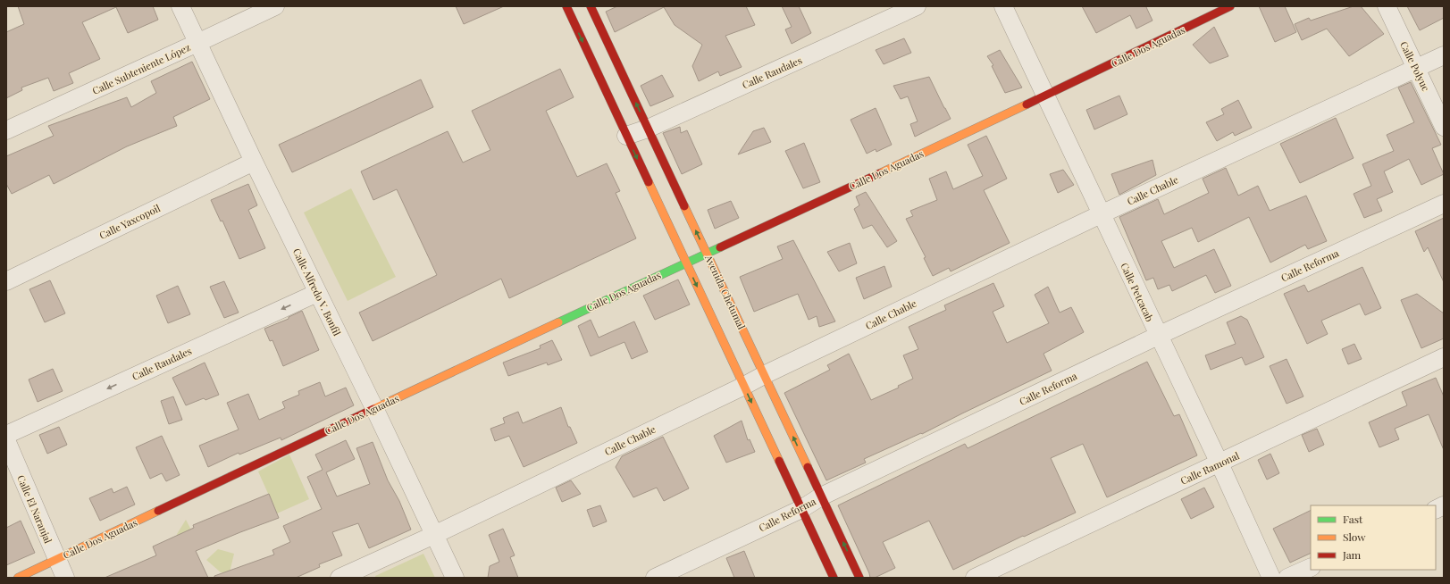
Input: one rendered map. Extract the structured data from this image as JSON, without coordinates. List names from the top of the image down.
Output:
{
  "streets": {
    "street": [
      "Calle Dos Aguadas",
      "Calle Polyuc",
      "Calle Subteniente López",
      "Calle Raudales",
      "Calle Chable",
      "Calle Yaxcopoil",
      "Calle Reforma",
      "Calle Alfredo V. Bonfil",
      "Avenida Chetumal",
      "Calle Petcacab",
      "Calle Ramonal",
      "Calle El Naranjal"
    ]
  },
  "crossings": [
    ["Calle Dos Aguadas", "Calle Alfredo V. Bonfil"],
    ["Calle Dos Aguadas", "Avenida Chetumal"],
    ["Calle Dos Aguadas", "Calle Petcacab"],
    ["Calle Dos Aguadas", "Calle El Naranjal"],
    ["Calle Polyuc", "Calle Chable"],
    ["Calle Subteniente López", "Calle Alfredo V. Bonfil"],
    ["Calle Raudales", "Calle Alfredo V. Bonfil"],
    ["Calle Raudales", "Avenida Chetumal"],
    ["Calle Chable", "Calle Alfredo V. Bonfil"],
    ["Calle Chable", "Avenida Chetumal"],
    ["Calle Chable", "Calle Petcacab"],
    ["Calle Yaxcopoil", "Calle Alfredo V. Bonfil"],
    ["Calle Reforma", "Avenida Chetumal"],
    ["Calle Reforma", "Calle Petcacab"],
    ["Calle Petcacab", "Calle Ramonal"]
  ],
  "one_way": ["Calle Raudales"],
  "legend": ["Fast", "Slow", "Jam"]
}
